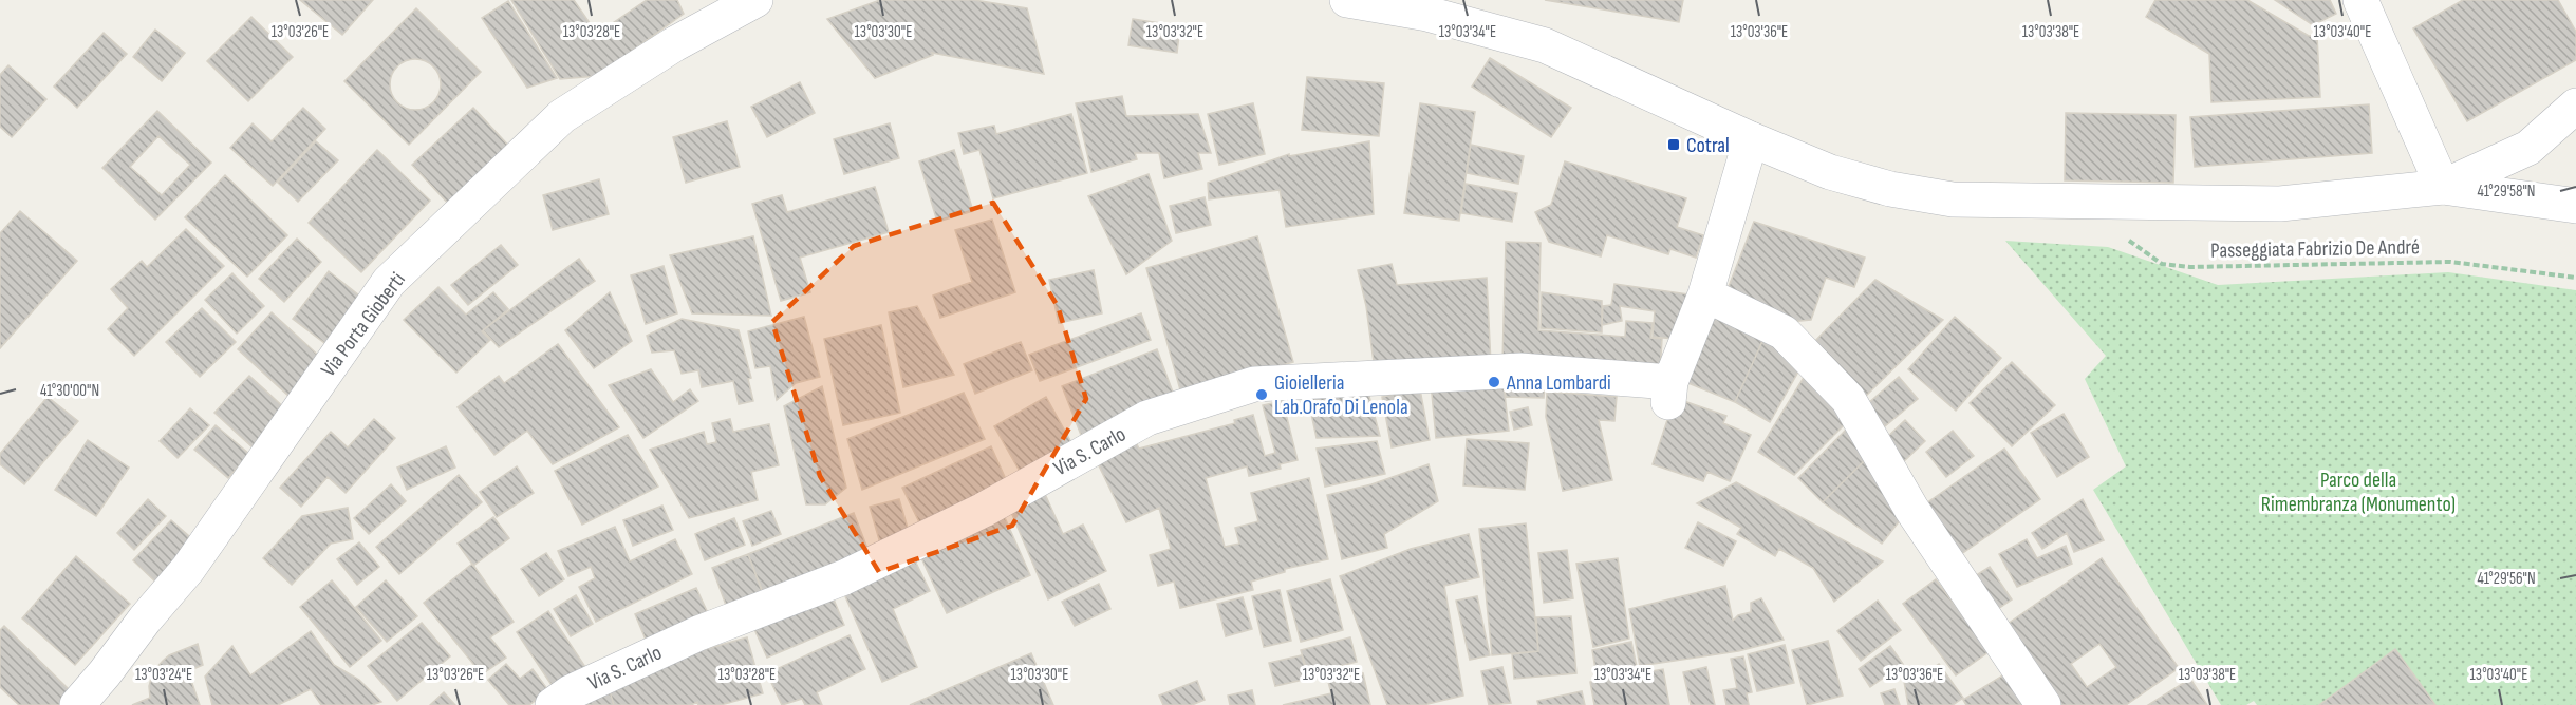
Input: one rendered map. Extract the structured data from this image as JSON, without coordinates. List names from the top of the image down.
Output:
{
  "streets": {
    "street": ["Via Porta Gioberti", "Via S. Carlo"],
    "path": ["Passeggiata Fabrizio De André"]
  },
  "parks": ["Parco della Rimembranza (Monumento)"],
  "places": {
    "transit": ["Cotral"],
    "other": ["Anna Lombardi", "Gioielleria Lab.Orafo Di Lenola"]
  },
  "coordinates": [
    "13°03'26\"E",
    "13°03'28\"E",
    "13°03'30\"E",
    "13°03'32\"E",
    "13°03'34\"E",
    "13°03'36\"E",
    "13°03'38\"E",
    "13°03'40\"E",
    "41°29'58\"N",
    "41°30'00\"N",
    "41°29'56\"N",
    "13°03'24\"E"
  ]
}
